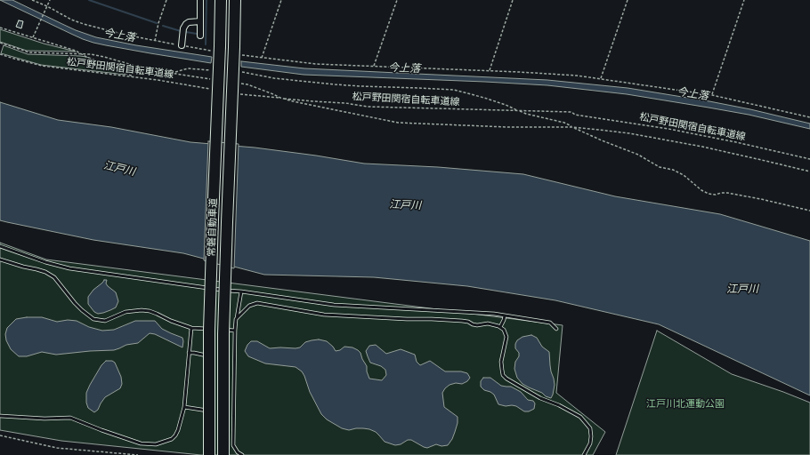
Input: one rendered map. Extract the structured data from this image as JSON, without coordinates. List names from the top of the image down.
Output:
{
  "streets": {
    "highway": ["常磐自動車道"],
    "path": ["松戸野田関宿自転車道線"]
  },
  "water": ["今上落", "江戸川"],
  "parks": ["江戸川北運動公園"]
}
